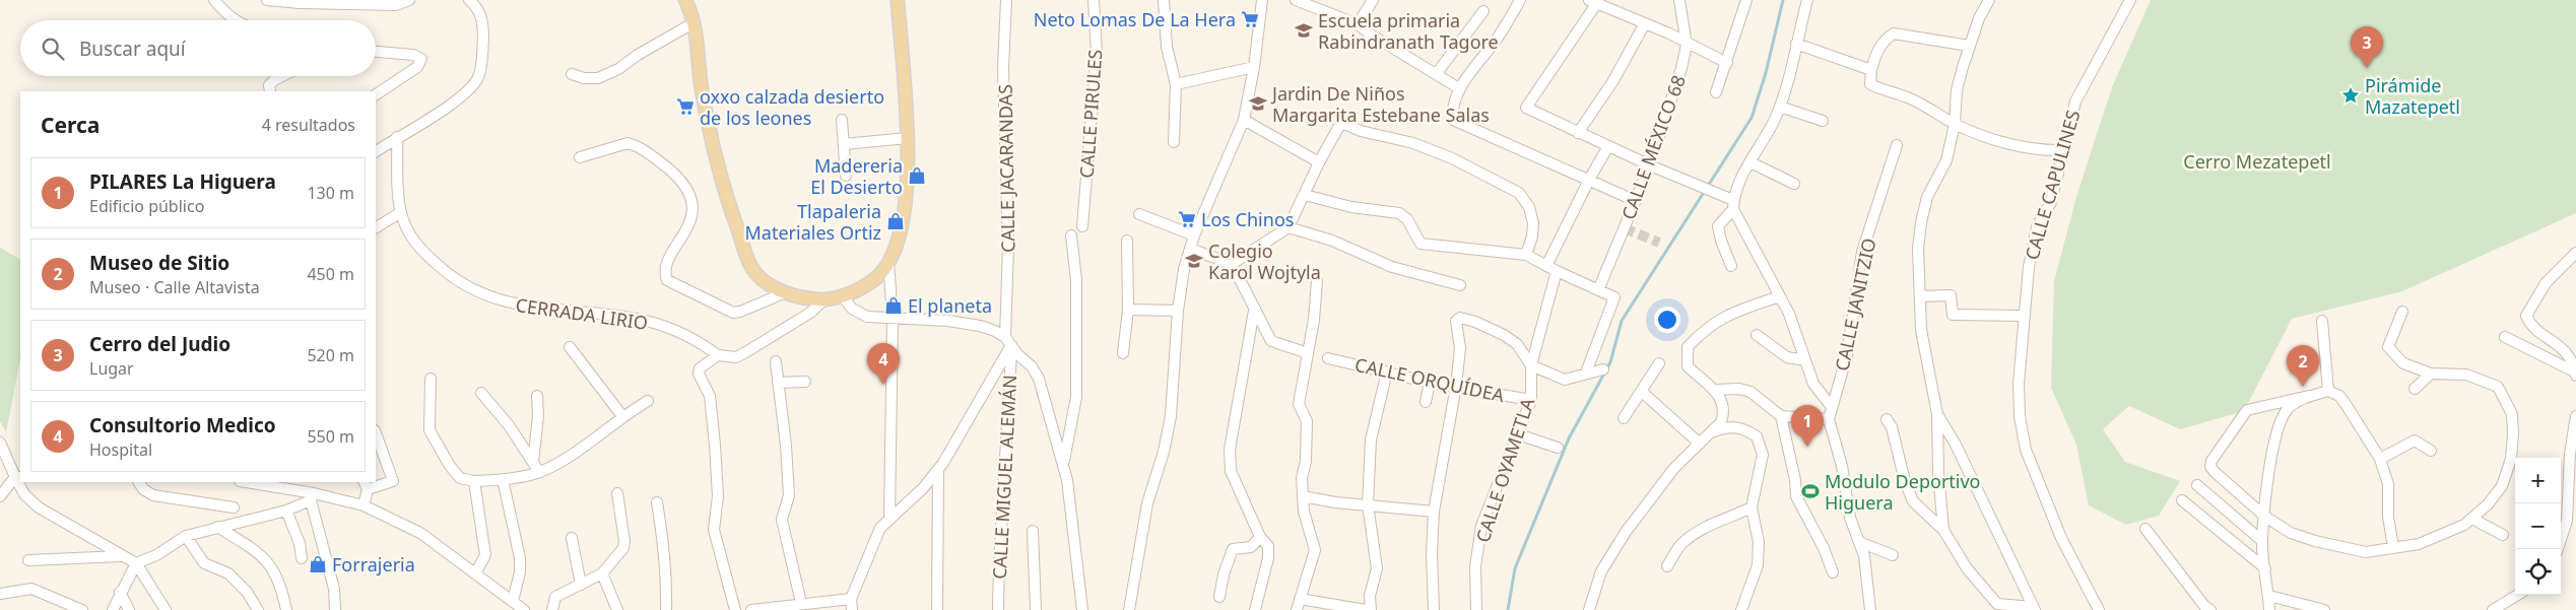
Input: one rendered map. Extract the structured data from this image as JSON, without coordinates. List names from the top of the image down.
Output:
{
  "streets": {
    "street": [
      "CALLE PIRULES",
      "CALLE MÉXICO 68",
      "CALLE JACARANDAS",
      "CALLE CAPULINES",
      "CALLE JANITZIO",
      "CERRADA LIRIO",
      "CALLE ORQUÍDEA",
      "CALLE OYAMETLA",
      "CALLE MIGUEL ALEMÁN"
    ]
  },
  "crossings": [
    ["CALLE JACARANDAS", "CALLE MIGUEL ALEMÁN"],
    ["CALLE ORQUÍDEA", "CALLE OYAMETLA"]
  ],
  "parks": ["Cerro Mezatepetl"],
  "places": {
    "supermarket": ["Neto Lomas De La Hera", "oxxo calzada desierto de los leones", "Los Chinos"],
    "school or university": ["Escuela primaria Rabindranath Tagore", "Jardin De Niños Margarita Estebane Salas", "Colegio Karol Wojtyla"],
    "place": ["Pirámide Mazatepetl"],
    "shop": [
      "Madereria El Desierto",
      "Tlapaleria Materiales Ortiz",
      "El planeta",
      "Forrajeria"
    ],
    "sports": ["Modulo Deportivo Higuera"]
  },
  "page": {
    "search": "Buscar aquí",
    "pins": [
      "3",
      "4",
      "2",
      "1"
    ],
    "heading": ["Cerca", "4 resultados"],
    "list": [
      {
        "mark": "1",
        "name": "PILARES La Higuera",
        "note": "Edificio público",
        "value": "130 m"
      },
      {
        "mark": "2",
        "name": "Museo de Sitio",
        "note": "Museo · Calle Altavista",
        "value": "450 m"
      },
      {
        "mark": "3",
        "name": "Cerro del Judio",
        "note": "Lugar",
        "value": "520 m"
      },
      {
        "mark": "4",
        "name": "Consultorio Medico",
        "note": "Hospital",
        "value": "550 m"
      }
    ],
    "map_buttons": ["+", "−"]
  }
}
